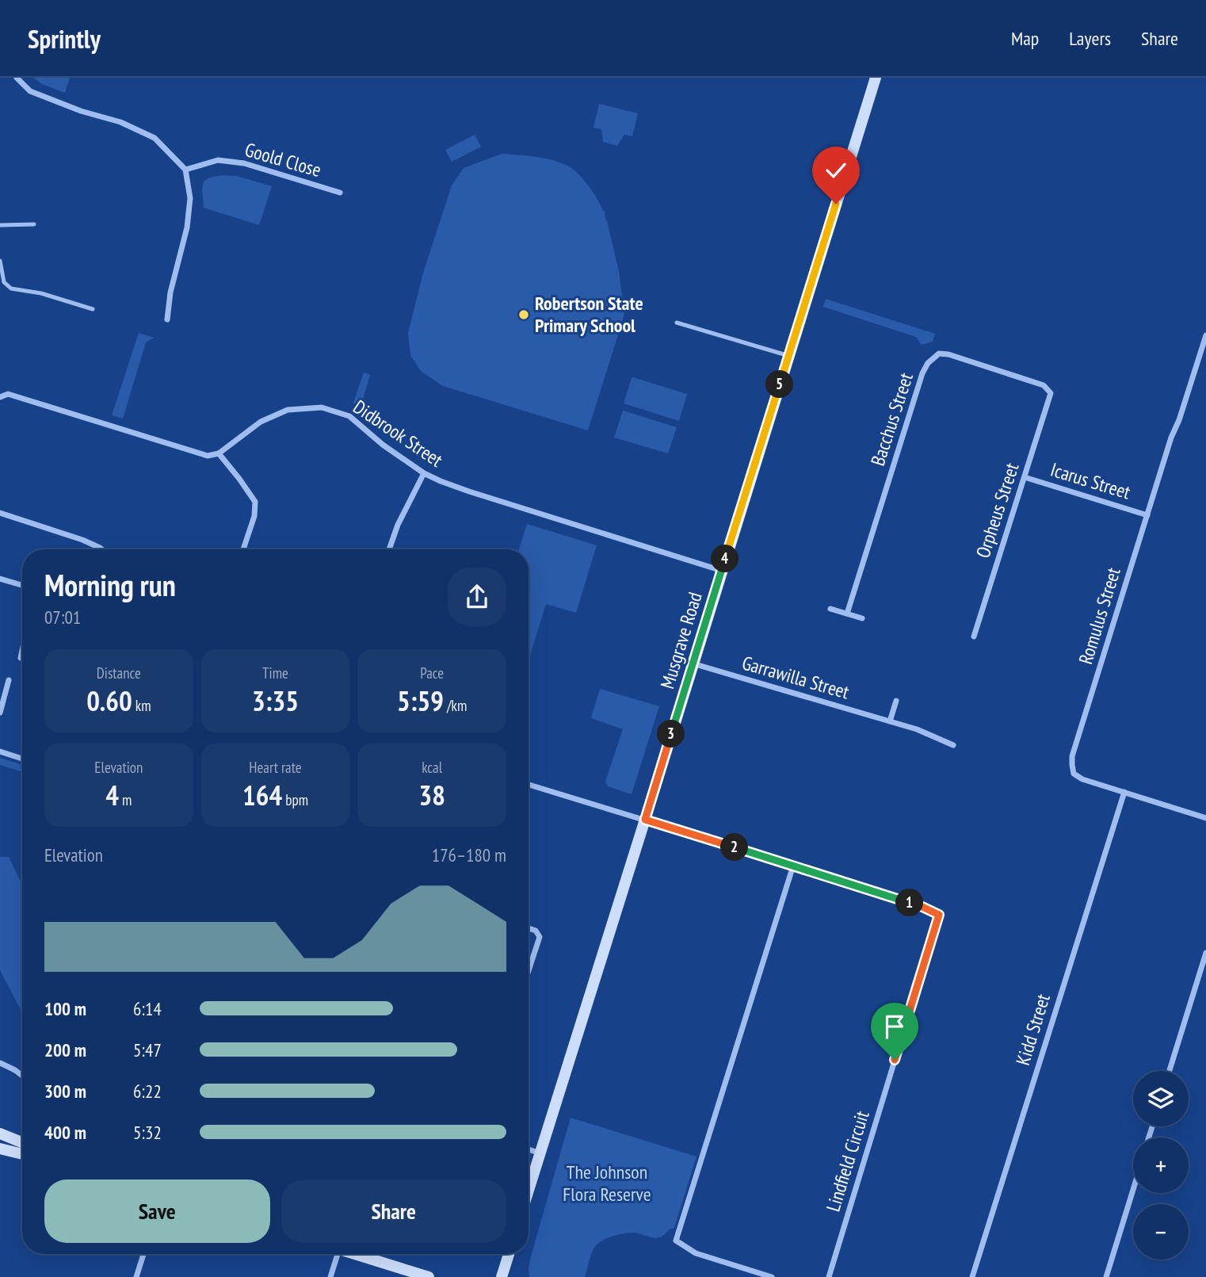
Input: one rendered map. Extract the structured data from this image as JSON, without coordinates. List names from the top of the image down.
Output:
{
  "streets": {
    "street": [
      "Goold Close",
      "Bacchus Street",
      "Didbrook Street",
      "Icarus Street",
      "Orpheus Street",
      "Romulus Street",
      "Musgrave Road",
      "Garrawilla Street",
      "Kidd Street",
      "Lindfield Circuit"
    ]
  },
  "crossings": [
    ["Bacchus Street", "Orpheus Street"],
    ["Didbrook Street", "Musgrave Road"],
    ["Icarus Street", "Orpheus Street"],
    ["Icarus Street", "Romulus Street"],
    ["Romulus Street", "Kidd Street"],
    ["Musgrave Road", "Garrawilla Street"],
    ["Musgrave Road", "Lindfield Circuit"]
  ],
  "parks": ["The Johnson Flora Reserve"],
  "places": ["Robertson State Primary School"],
  "page": {
    "header": "Sprintly",
    "nav": ["Map", "Layers", "Share"],
    "pins": [
      "5",
      "4",
      "3",
      "2",
      "1"
    ],
    "heading": ["Morning run", "07:01"],
    "stats": [
      ["Distance", "0.60 km"],
      ["Time", "3:35"],
      ["Pace", "5:59 /km"],
      ["Elevation", "4 m"],
      ["Heart rate", "164 bpm"],
      ["kcal", "38"]
    ],
    "chart": ["Elevation", "176–180 m"],
    "list": [
      {
        "name": "100 m",
        "note": "6:14"
      },
      {
        "name": "200 m",
        "note": "5:47"
      },
      {
        "name": "300 m",
        "note": "6:22"
      },
      {
        "name": "400 m",
        "note": "5:32"
      }
    ],
    "map_buttons": ["+", "−"],
    "buttons": ["Save", "Share"]
  }
}
